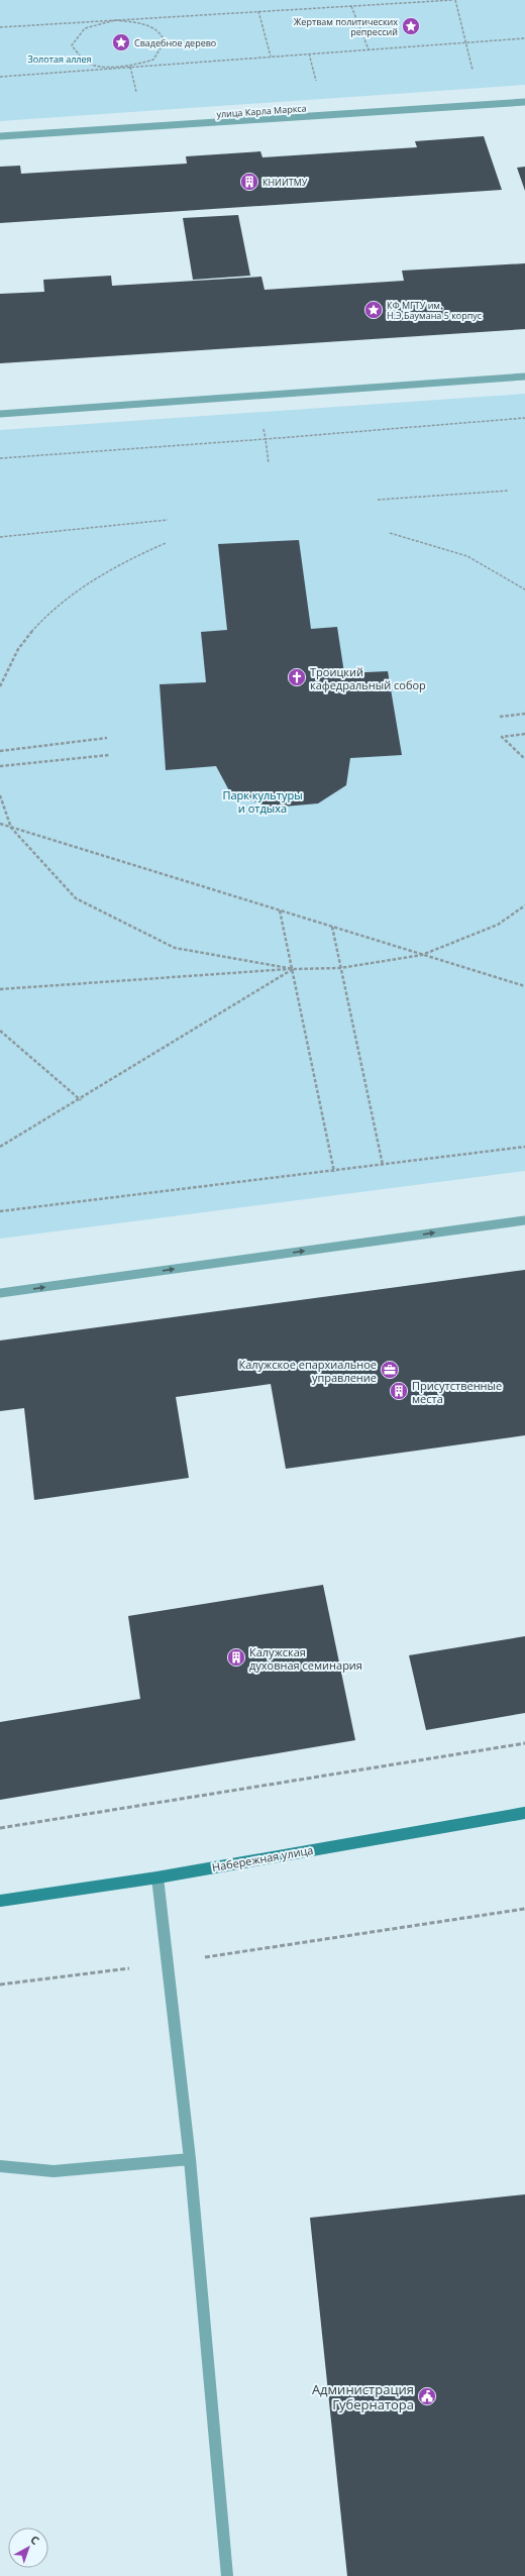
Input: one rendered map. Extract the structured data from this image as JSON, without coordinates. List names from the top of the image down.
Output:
{
  "streets": {
    "main road": ["Набережная улица"],
    "street": ["улица Карла Маркса"]
  },
  "parks": ["Золотая аллея", "Парк культуры и отдыха"],
  "places": {
    "place": ["Жертвам политических репрессий", "Свадебное дерево", "КФ МГТУ им. Н.Э.Баумана 5 корпус"],
    "building": ["КНИИТМУ", "Присутственные места", "Калужская духовная семинария"],
    "church": ["Троицкий кафедральный собор"],
    "office": ["Калужское епархиальное управление"],
    "public building": ["Администрация Губернатора"]
  },
  "north": "top right"
}
